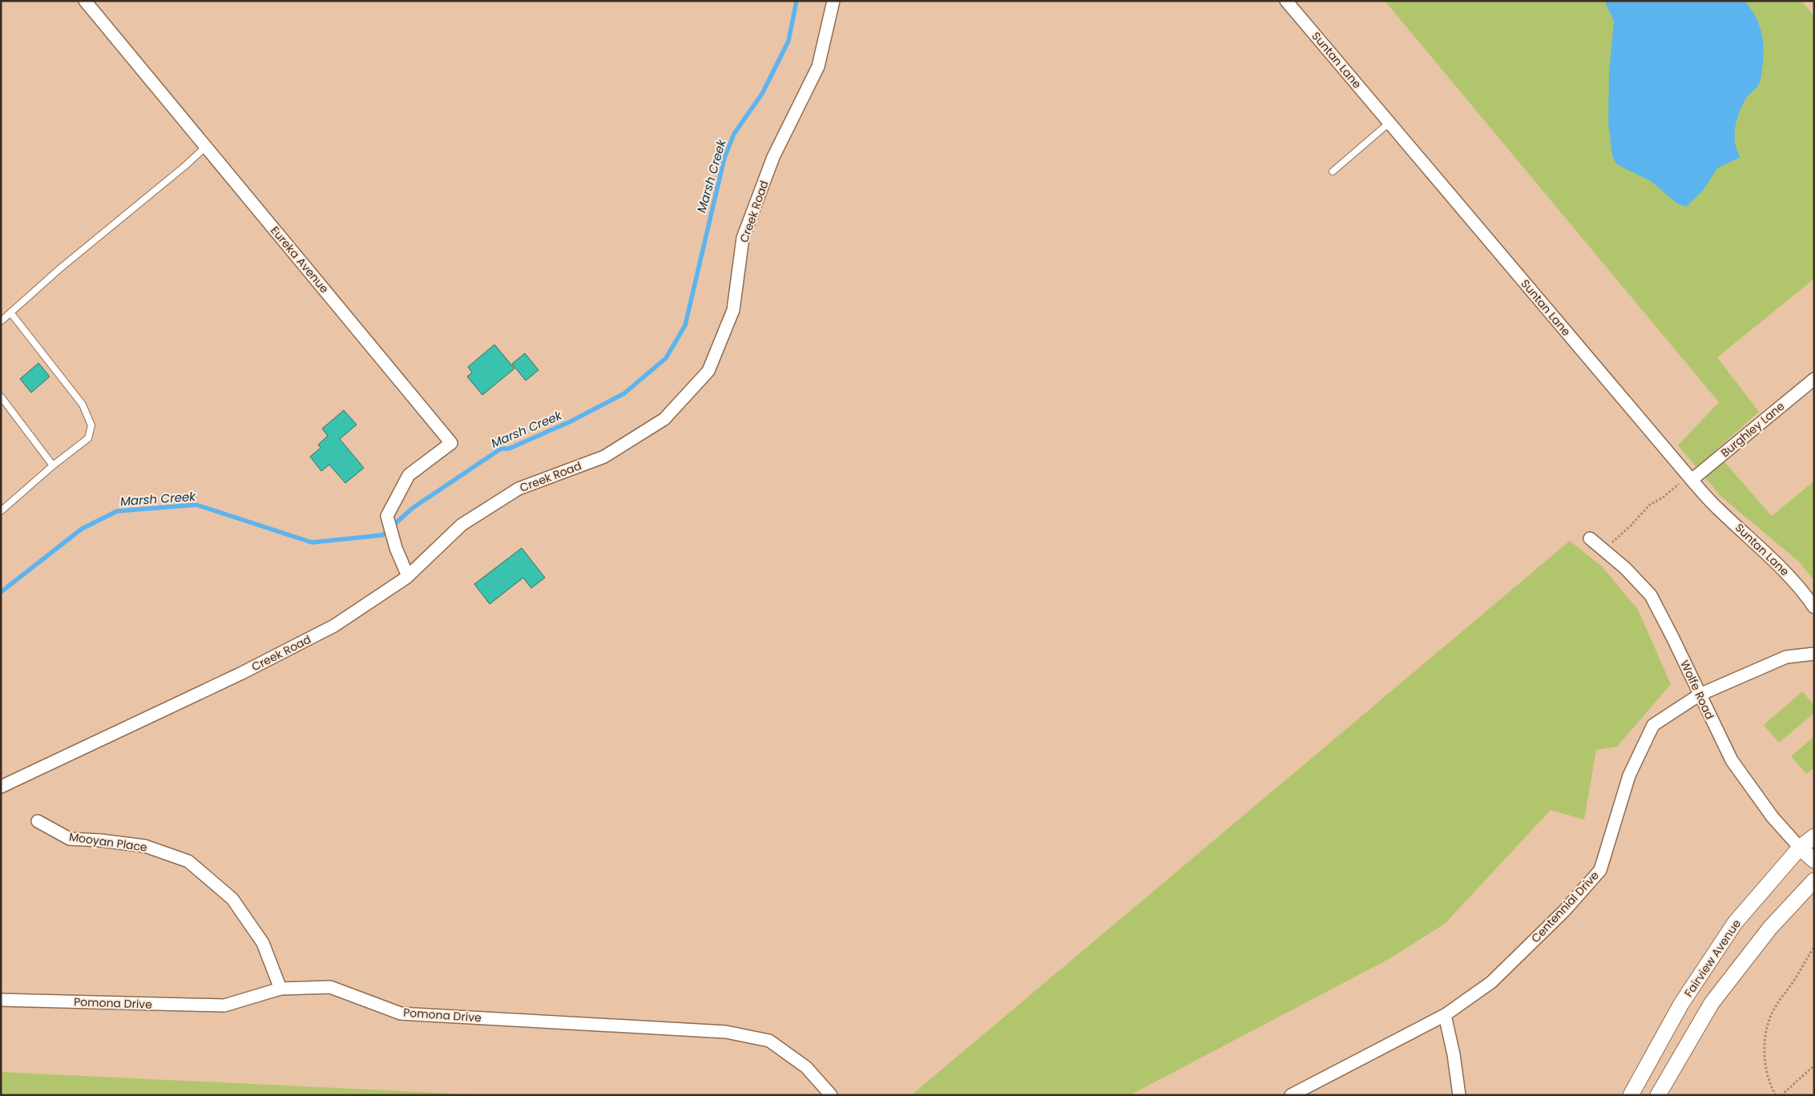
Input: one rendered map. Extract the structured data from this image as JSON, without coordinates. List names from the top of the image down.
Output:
{
  "streets": {
    "street": [
      "Suntan Lane",
      "Creek Road",
      "Eureka Avenue",
      "Burghley Lane",
      "Wolfe Road",
      "Mooyan Place",
      "Centennial Drive",
      "Fairview Avenue",
      "Pomona Drive"
    ]
  },
  "crossings": [
    ["Suntan Lane", "Burghley Lane"],
    ["Creek Road", "Eureka Avenue"],
    ["Wolfe Road", "Centennial Drive"],
    ["Wolfe Road", "Fairview Avenue"],
    ["Mooyan Place", "Pomona Drive"]
  ],
  "water": ["Marsh Creek"]
}
